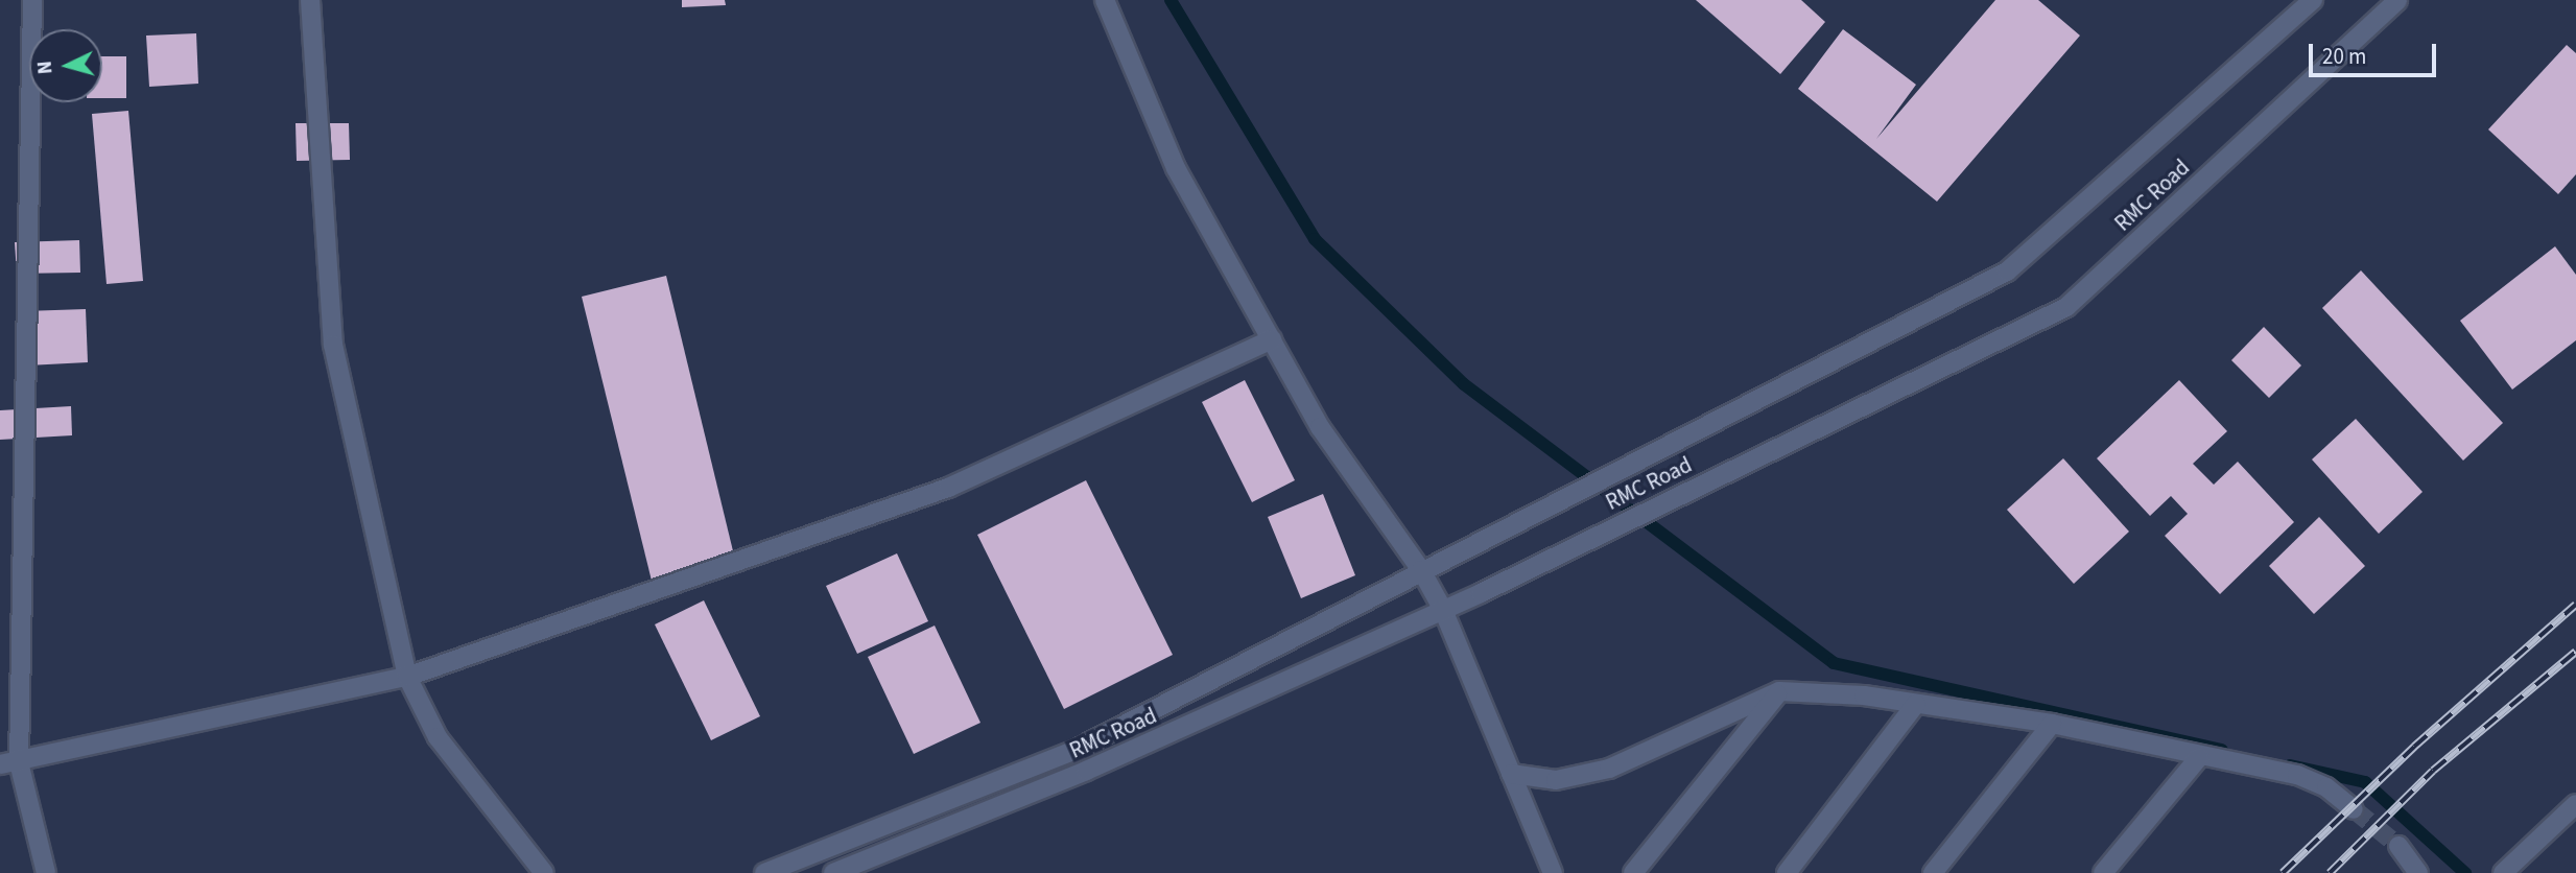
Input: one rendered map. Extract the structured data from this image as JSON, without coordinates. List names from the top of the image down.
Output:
{
  "streets": {
    "street": ["RMC Road"]
  },
  "scale_bar": "20 m",
  "north": "left"
}
